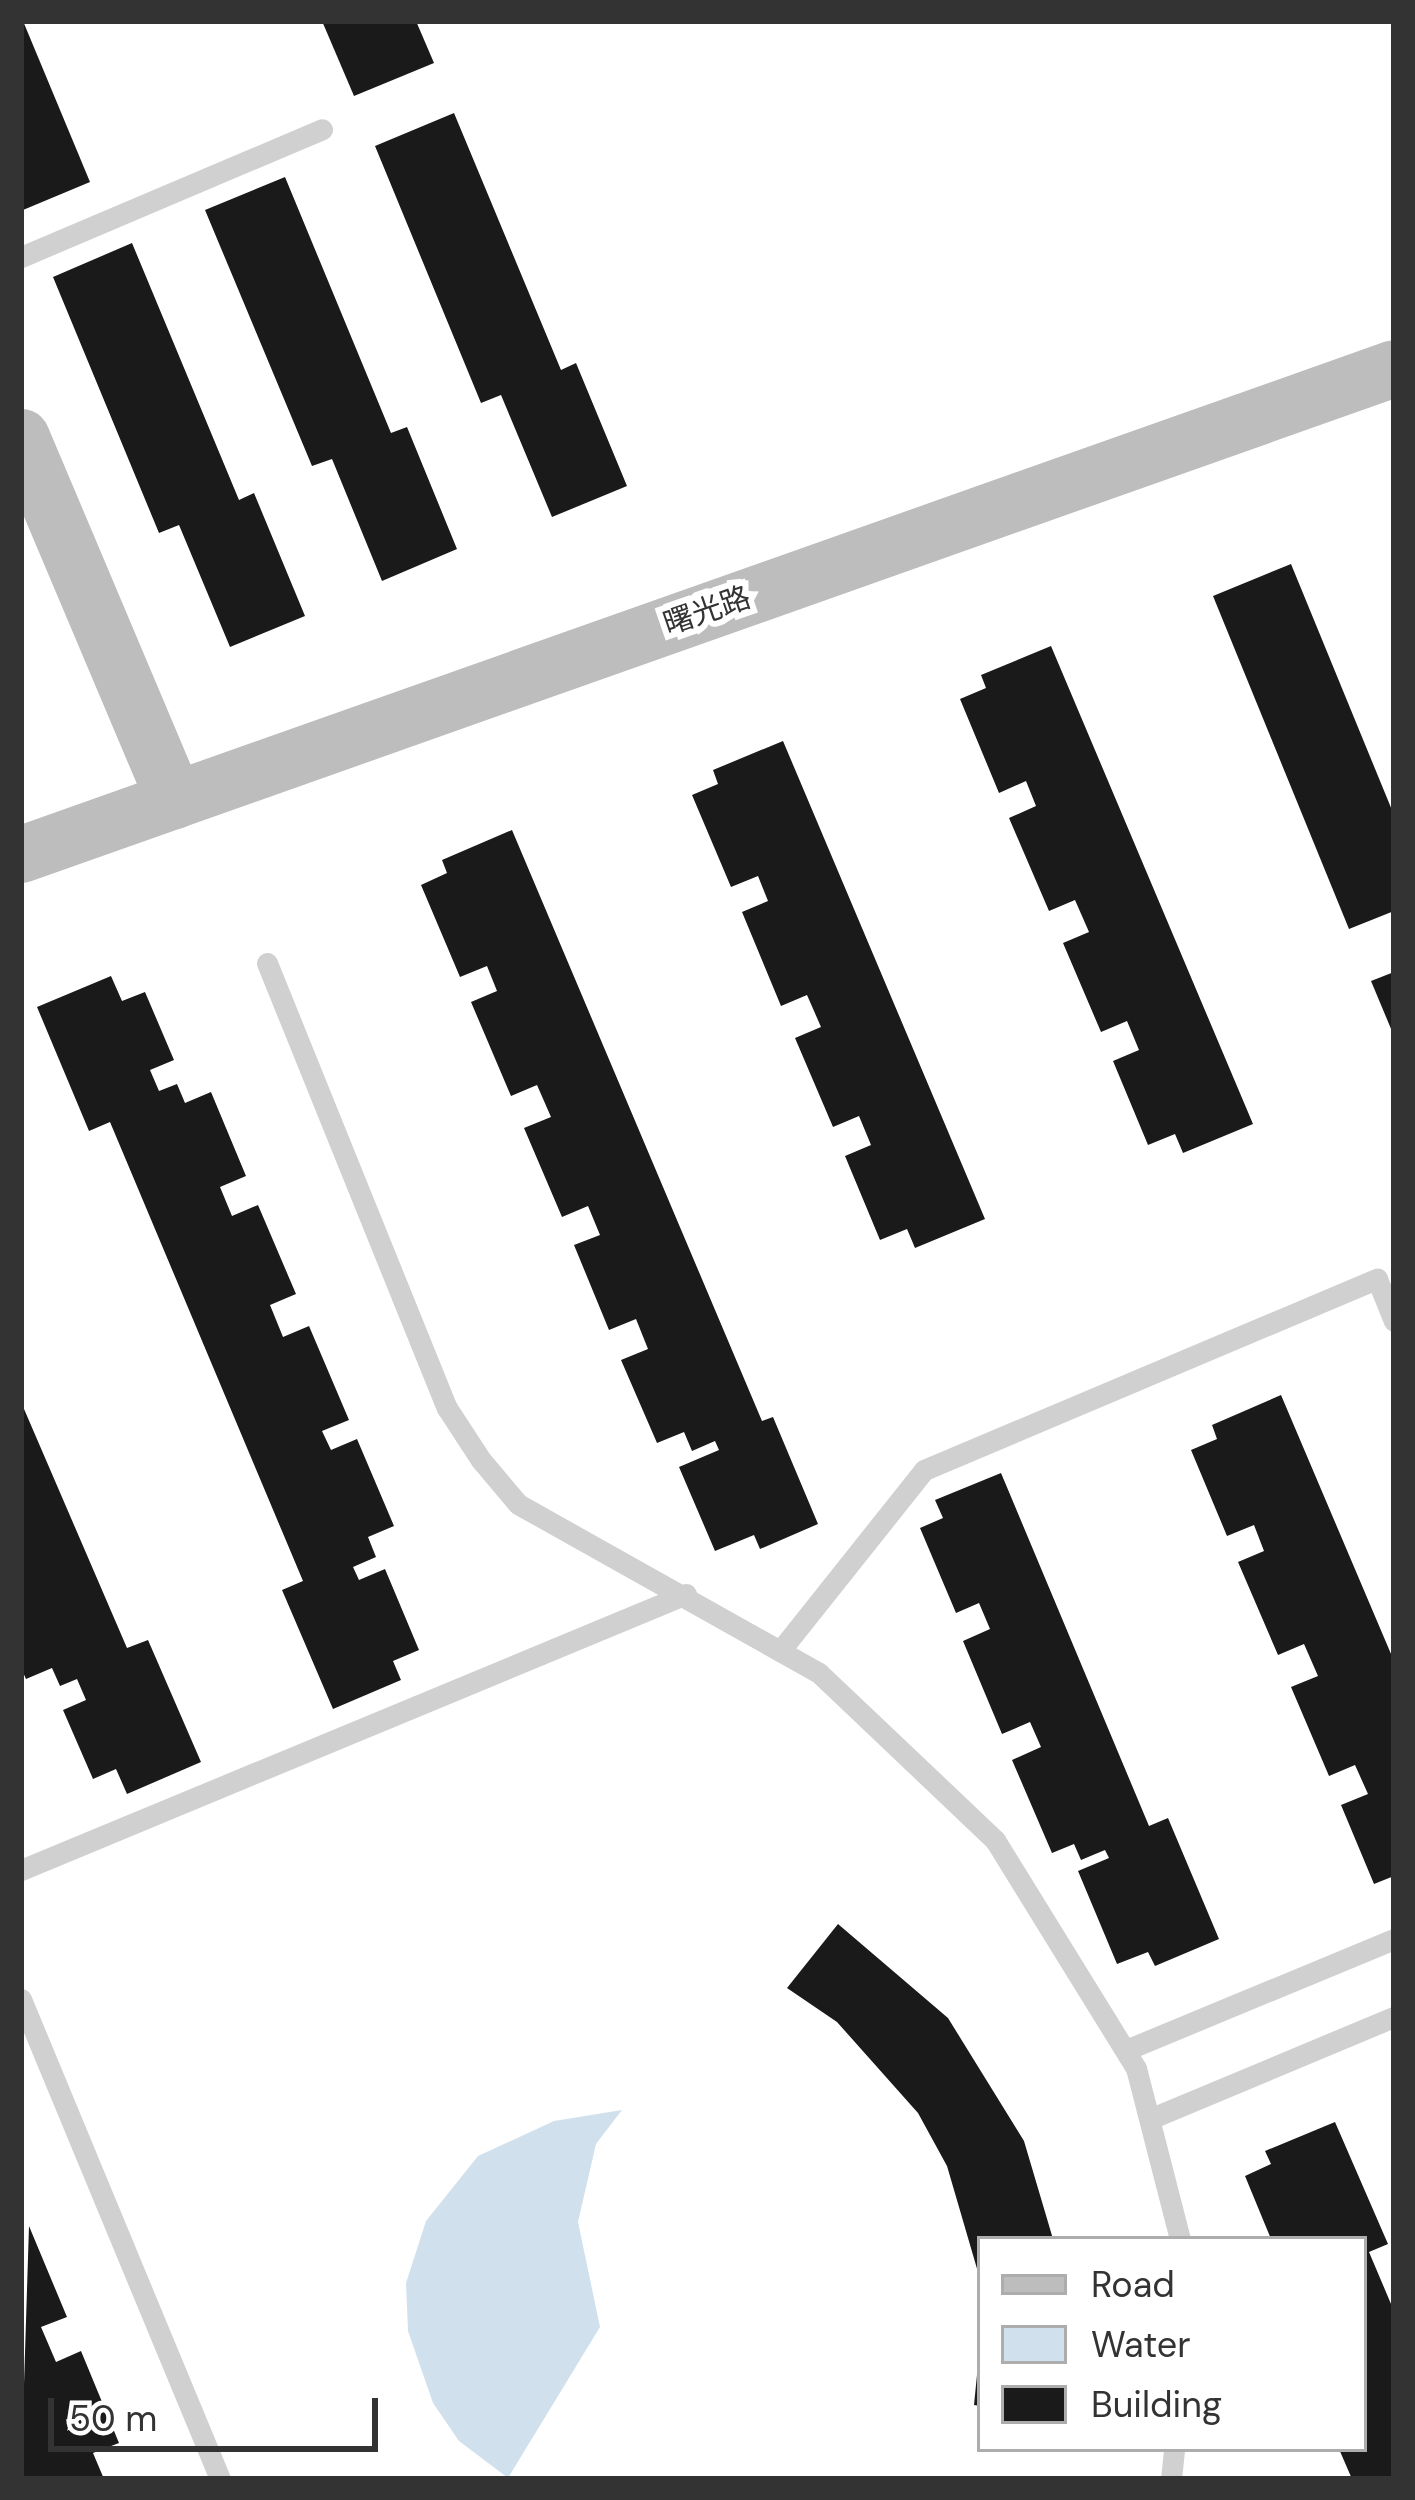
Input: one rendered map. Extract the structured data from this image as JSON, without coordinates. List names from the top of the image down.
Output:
{
  "streets": {
    "street": ["曙光路"]
  },
  "legend": ["Road", "Water", "Building"],
  "scale_bar": "50 m"
}
